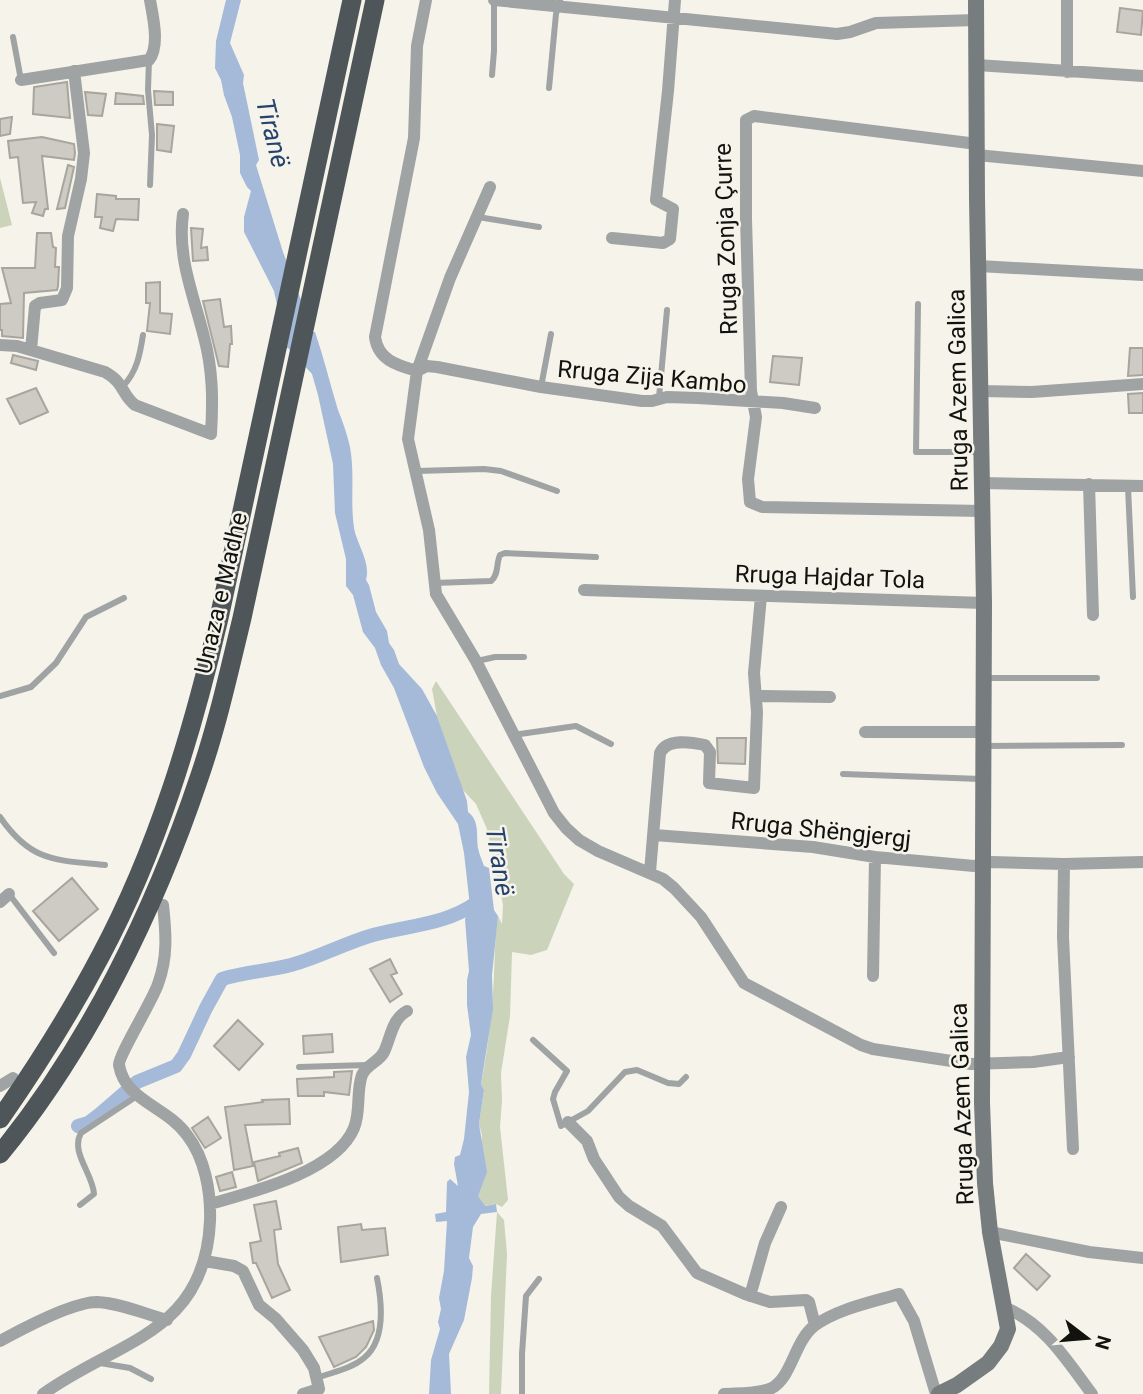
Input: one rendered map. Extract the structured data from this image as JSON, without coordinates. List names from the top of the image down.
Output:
{
  "streets": {
    "highway": ["Unaza e Madhe"],
    "main road": ["Rruga Azem Galica"],
    "street": [
      "Rruga Zonja Çurre",
      "Rruga Zija Kambo",
      "Rruga Hajdar Tola",
      "Rruga Shëngjergj"
    ]
  },
  "crossings": [
    ["Rruga Zonja Çurre", "Rruga Zija Kambo"],
    ["Rruga Zonja Çurre", "Rruga Azem Galica"],
    ["Rruga Zija Kambo", "Rruga Azem Galica"],
    ["Rruga Azem Galica", "Rruga Hajdar Tola"],
    ["Rruga Azem Galica", "Rruga Shëngjergj"]
  ],
  "water": ["Tiranë"],
  "north": "right"
}
